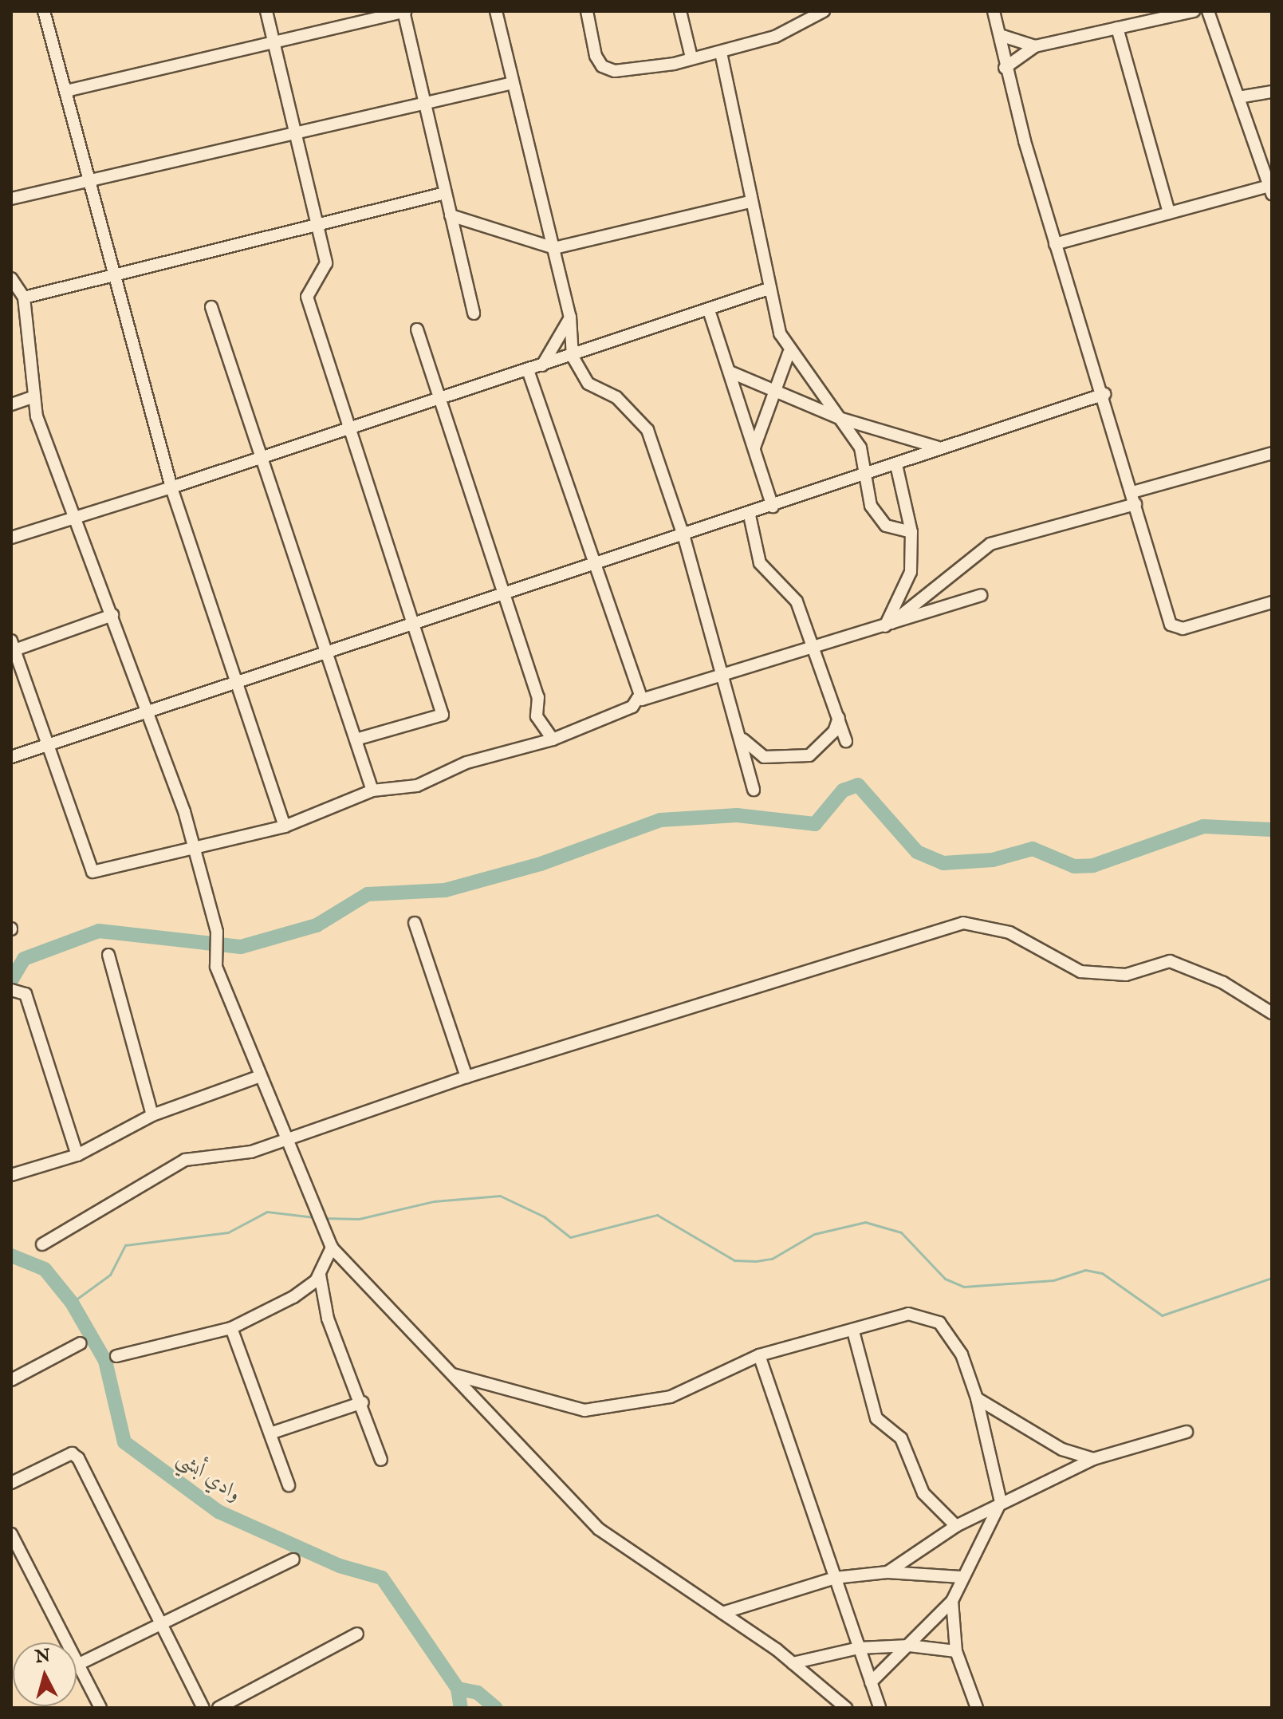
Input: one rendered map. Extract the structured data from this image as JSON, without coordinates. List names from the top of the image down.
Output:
{
  "water": ["وادي أبشي"],
  "north": "top"
}
